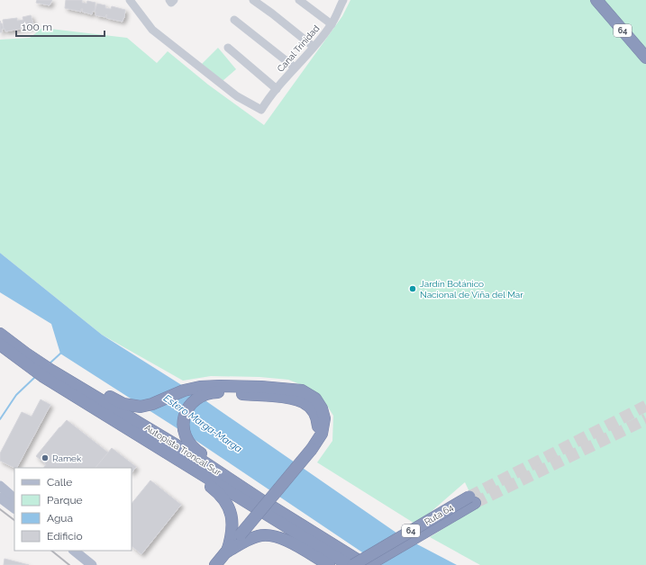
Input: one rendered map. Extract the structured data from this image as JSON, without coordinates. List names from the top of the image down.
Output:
{
  "streets": {
    "highway": ["64", "Autopista Troncal Sur", "Ruta 64"],
    "street": ["Canal Trinidad"]
  },
  "water": ["Estero Marga-Marga"],
  "places": ["Jardín Botánico Nacional de Viña del Mar", "Ramek"],
  "legend": [
    "Calle",
    "Parque",
    "Agua",
    "Edificio"
  ],
  "scale_bar": "100 m"
}
